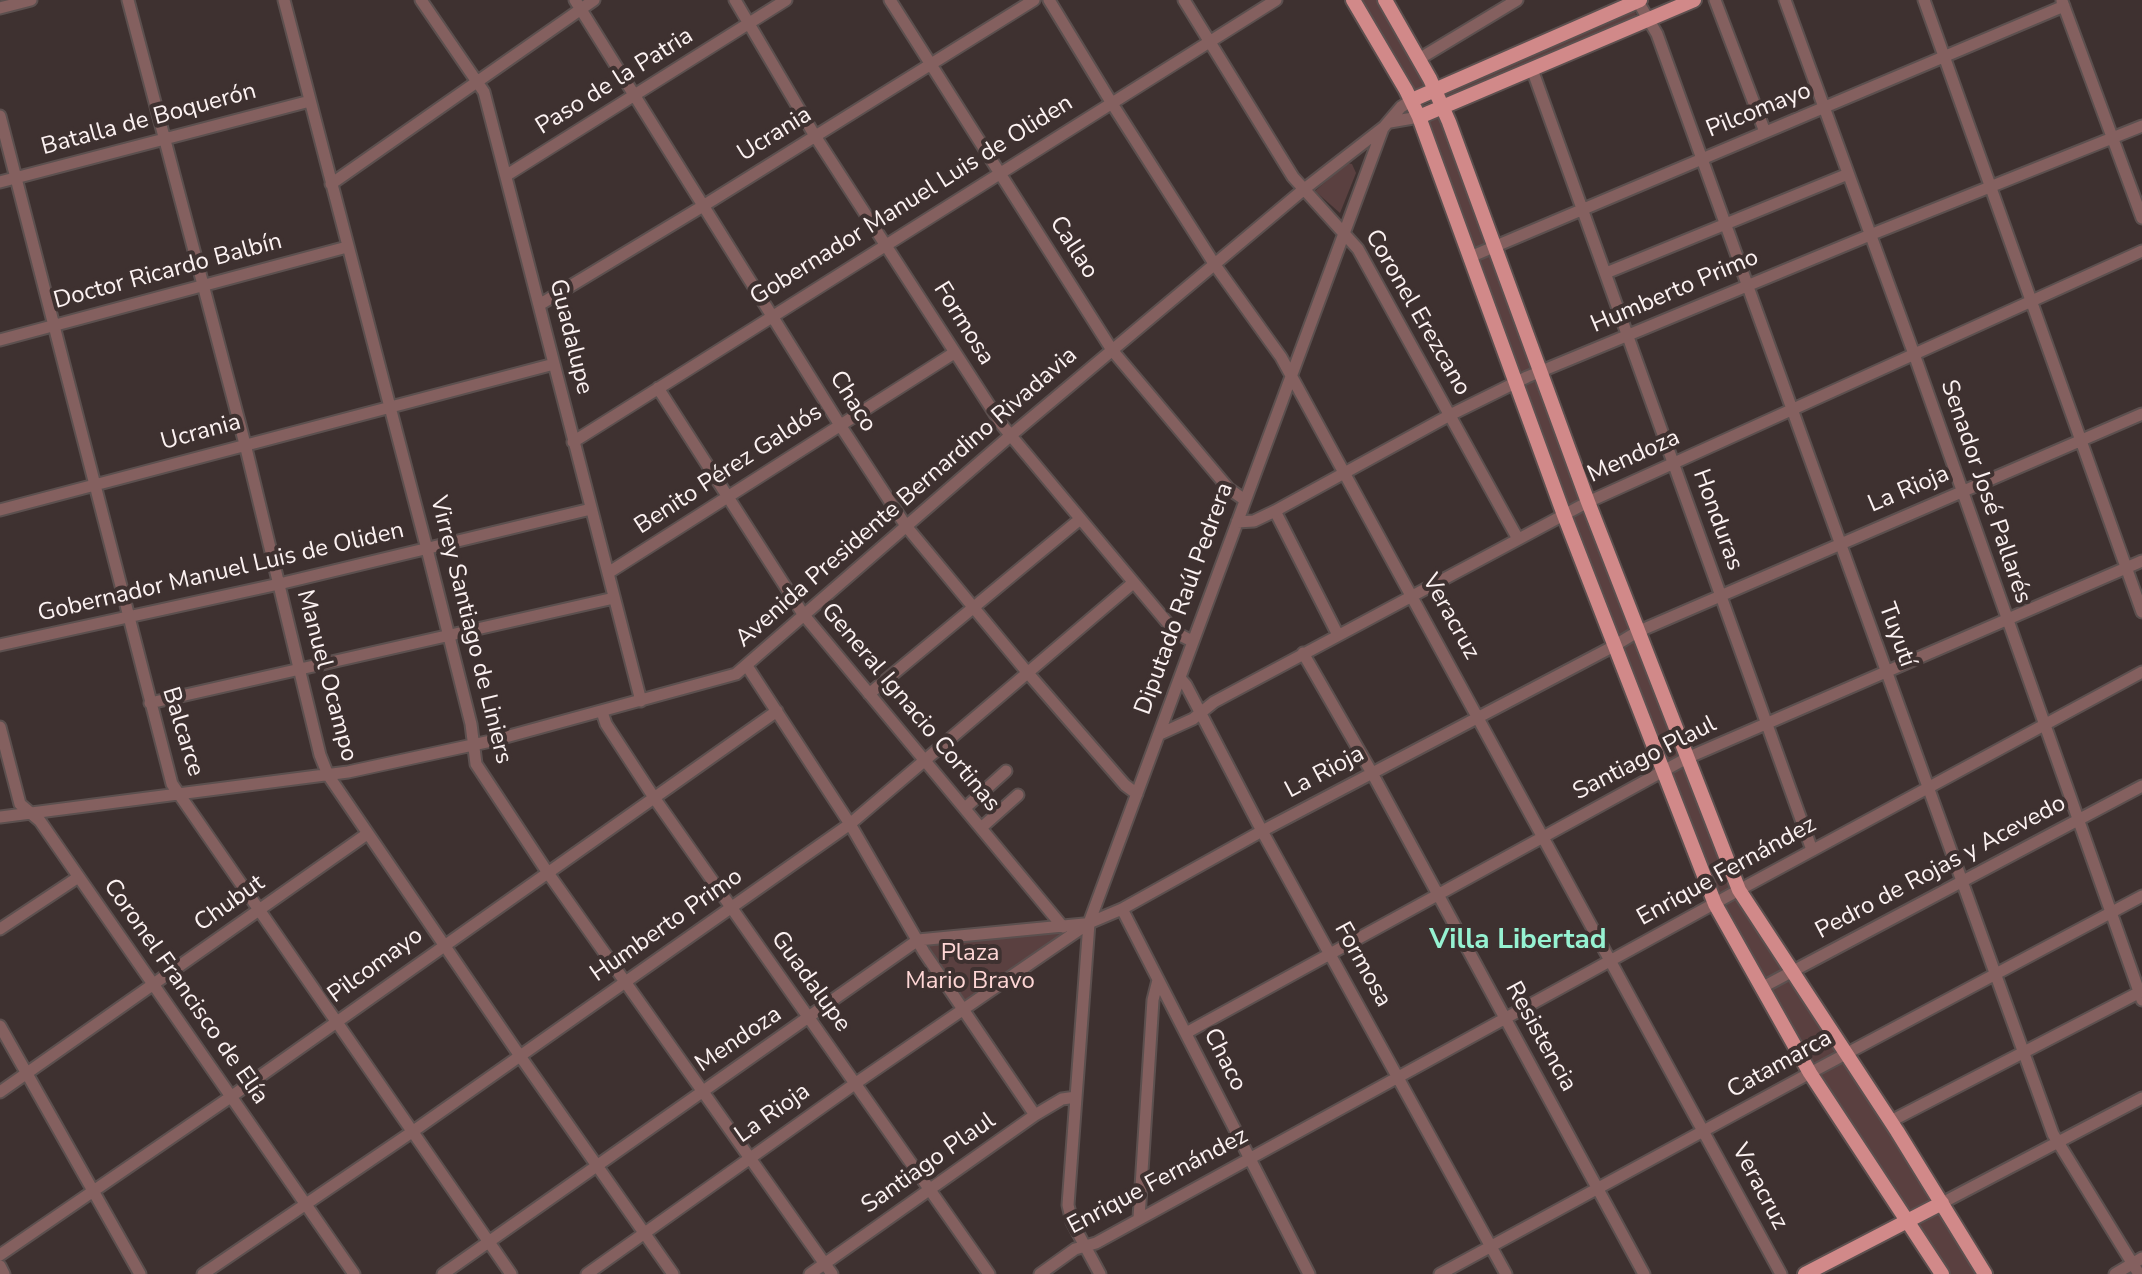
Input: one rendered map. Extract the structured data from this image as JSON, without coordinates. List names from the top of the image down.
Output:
{
  "streets": {
    "main road": ["Avenida Presidente Bernardino Rivadavia"],
    "street": [
      "Paso de la Patria",
      "Pilcomayo",
      "Batalla de Boquerón",
      "Ucrania",
      "Gobernador Manuel Luis de Oliden",
      "Callao",
      "Doctor Ricardo Balbín",
      "Humberto Primo",
      "Coronel Erezcano",
      "Formosa",
      "Guadalupe",
      "Chaco",
      "Mendoza",
      "Benito Pérez Galdós",
      "La Rioja",
      "Senador José Pallarés",
      "Honduras",
      "Diputado Raúl Pedrera",
      "Veracruz",
      "Virrey Santiago de Liniers",
      "Tuyutí",
      "Manuel Ocampo",
      "General Ignacio Cortinas",
      "Balcarce",
      "Santiago Plaul",
      "Pedro de Rojas y Acevedo",
      "Enrique Fernández",
      "Chubut",
      "Coronel Francisco de Elía",
      "Resistencia",
      "Catamarca"
    ]
  },
  "crossings": [
    ["Paso de la Patria", "Formosa"],
    ["Paso de la Patria", "Guadalupe"],
    ["Paso de la Patria", "Chaco"],
    ["Pilcomayo", "Guadalupe"],
    ["Pilcomayo", "Senador José Pallarés"],
    ["Pilcomayo", "Honduras"],
    ["Pilcomayo", "Virrey Santiago de Liniers"],
    ["Pilcomayo", "Tuyutí"],
    ["Pilcomayo", "Manuel Ocampo"],
    ["Pilcomayo", "Balcarce"],
    ["Pilcomayo", "Coronel Francisco de Elía"],
    ["Batalla de Boquerón", "Virrey Santiago de Liniers"],
    ["Batalla de Boquerón", "Manuel Ocampo"],
    ["Batalla de Boquerón", "Balcarce"],
    ["Ucrania", "Callao"],
    ["Ucrania", "Formosa"],
    ["Ucrania", "Guadalupe"],
    ["Ucrania", "Chaco"],
    ["Ucrania", "Virrey Santiago de Liniers"],
    ["Ucrania", "Manuel Ocampo"],
    ["Ucrania", "Balcarce"],
    ["Gobernador Manuel Luis de Oliden", "Callao"],
    ["Gobernador Manuel Luis de Oliden", "Coronel Erezcano"],
    ["Gobernador Manuel Luis de Oliden", "Formosa"],
    ["Gobernador Manuel Luis de Oliden", "Guadalupe"],
    ["Gobernador Manuel Luis de Oliden", "Chaco"],
    ["Gobernador Manuel Luis de Oliden", "Veracruz"],
    ["Gobernador Manuel Luis de Oliden", "Virrey Santiago de Liniers"],
    ["Gobernador Manuel Luis de Oliden", "Manuel Ocampo"],
    ["Gobernador Manuel Luis de Oliden", "General Ignacio Cortinas"],
    ["Gobernador Manuel Luis de Oliden", "Balcarce"],
    ["Callao", "Avenida Presidente Bernardino Rivadavia"],
    ["Callao", "Diputado Raúl Pedrera"],
    ["Doctor Ricardo Balbín", "Virrey Santiago de Liniers"],
    ["Doctor Ricardo Balbín", "Manuel Ocampo"],
    ["Doctor Ricardo Balbín", "Balcarce"],
    ["Humberto Primo", "Coronel Erezcano"],
    ["Humberto Primo", "Formosa"],
    ["Humberto Primo", "Guadalupe"],
    ["Humberto Primo", "Chaco"],
    ["Humberto Primo", "Senador José Pallarés"],
    ["Humberto Primo", "Honduras"],
    ["Humberto Primo", "Diputado Raúl Pedrera"],
    ["Humberto Primo", "Veracruz"],
    ["Humberto Primo", "Virrey Santiago de Liniers"],
    ["Humberto Primo", "Tuyutí"],
    ["Humberto Primo", "Manuel Ocampo"],
    ["Humberto Primo", "General Ignacio Cortinas"],
    ["Humberto Primo", "Balcarce"],
    ["Humberto Primo", "Coronel Francisco de Elía"],
    ["Coronel Erezcano", "Mendoza"],
    ["Coronel Erezcano", "Avenida Presidente Bernardino Rivadavia"],
    ["Coronel Erezcano", "Diputado Raúl Pedrera"],
    ["Formosa", "Mendoza"],
    ["Formosa", "Benito Pérez Galdós"],
    ["Formosa", "La Rioja"],
    ["Formosa", "Avenida Presidente Bernardino Rivadavia"],
    ["Formosa", "Diputado Raúl Pedrera"],
    ["Formosa", "Santiago Plaul"],
    ["Formosa", "Enrique Fernández"],
    ["Formosa", "Catamarca"],
    ["Guadalupe", "Mendoza"],
    ["Guadalupe", "Benito Pérez Galdós"],
    ["Guadalupe", "La Rioja"],
    ["Guadalupe", "Avenida Presidente Bernardino Rivadavia"],
    ["Guadalupe", "Santiago Plaul"],
    ["Chaco", "Benito Pérez Galdós"],
    ["Chaco", "La Rioja"],
    ["Chaco", "Avenida Presidente Bernardino Rivadavia"],
    ["Chaco", "Diputado Raúl Pedrera"],
    ["Chaco", "Santiago Plaul"],
    ["Chaco", "Enrique Fernández"],
    ["Mendoza", "Senador José Pallarés"],
    ["Mendoza", "Honduras"],
    ["Mendoza", "Diputado Raúl Pedrera"],
    ["Mendoza", "Veracruz"],
    ["Mendoza", "Virrey Santiago de Liniers"],
    ["Mendoza", "Tuyutí"],
    ["Mendoza", "Manuel Ocampo"],
    ["Mendoza", "Balcarce"],
    ["Mendoza", "Resistencia"],
    ["Benito Pérez Galdós", "General Ignacio Cortinas"],
    ["La Rioja", "Senador José Pallarés"],
    ["La Rioja", "Honduras"],
    ["La Rioja", "Diputado Raúl Pedrera"],
    ["La Rioja", "Veracruz"],
    ["La Rioja", "Virrey Santiago de Liniers"],
    ["La Rioja", "Tuyutí"],
    ["La Rioja", "Manuel Ocampo"],
    ["La Rioja", "Resistencia"],
    ["Senador José Pallarés", "Santiago Plaul"],
    ["Senador José Pallarés", "Pedro de Rojas y Acevedo"],
    ["Senador José Pallarés", "Enrique Fernández"],
    ["Senador José Pallarés", "Catamarca"],
    ["Avenida Presidente Bernardino Rivadavia", "Honduras"],
    ["Avenida Presidente Bernardino Rivadavia", "Diputado Raúl Pedrera"],
    ["Avenida Presidente Bernardino Rivadavia", "Veracruz"],
    ["Avenida Presidente Bernardino Rivadavia", "Virrey Santiago de Liniers"],
    ["Avenida Presidente Bernardino Rivadavia", "Tuyutí"],
    ["Avenida Presidente Bernardino Rivadavia", "Manuel Ocampo"],
    ["Avenida Presidente Bernardino Rivadavia", "General Ignacio Cortinas"],
    ["Avenida Presidente Bernardino Rivadavia", "Balcarce"],
    ["Avenida Presidente Bernardino Rivadavia", "Coronel Francisco de Elía"],
    ["Honduras", "Santiago Plaul"],
    ["Honduras", "Enrique Fernández"],
    ["Diputado Raúl Pedrera", "Veracruz"],
    ["Diputado Raúl Pedrera", "Santiago Plaul"],
    ["Diputado Raúl Pedrera", "Enrique Fernández"],
    ["Veracruz", "Santiago Plaul"],
    ["Veracruz", "Enrique Fernández"],
    ["Veracruz", "Catamarca"],
    ["Virrey Santiago de Liniers", "Santiago Plaul"],
    ["Tuyutí", "Santiago Plaul"],
    ["Tuyutí", "Pedro de Rojas y Acevedo"],
    ["Tuyutí", "Enrique Fernández"],
    ["Tuyutí", "Catamarca"],
    ["Manuel Ocampo", "Chubut"],
    ["Balcarce", "Chubut"],
    ["Santiago Plaul", "Resistencia"],
    ["Enrique Fernández", "Resistencia"],
    ["Chubut", "Coronel Francisco de Elía"],
    ["Resistencia", "Catamarca"]
  ],
  "districts": ["Villa Libertad"],
  "parks": ["Plaza Mario Bravo"]
}
